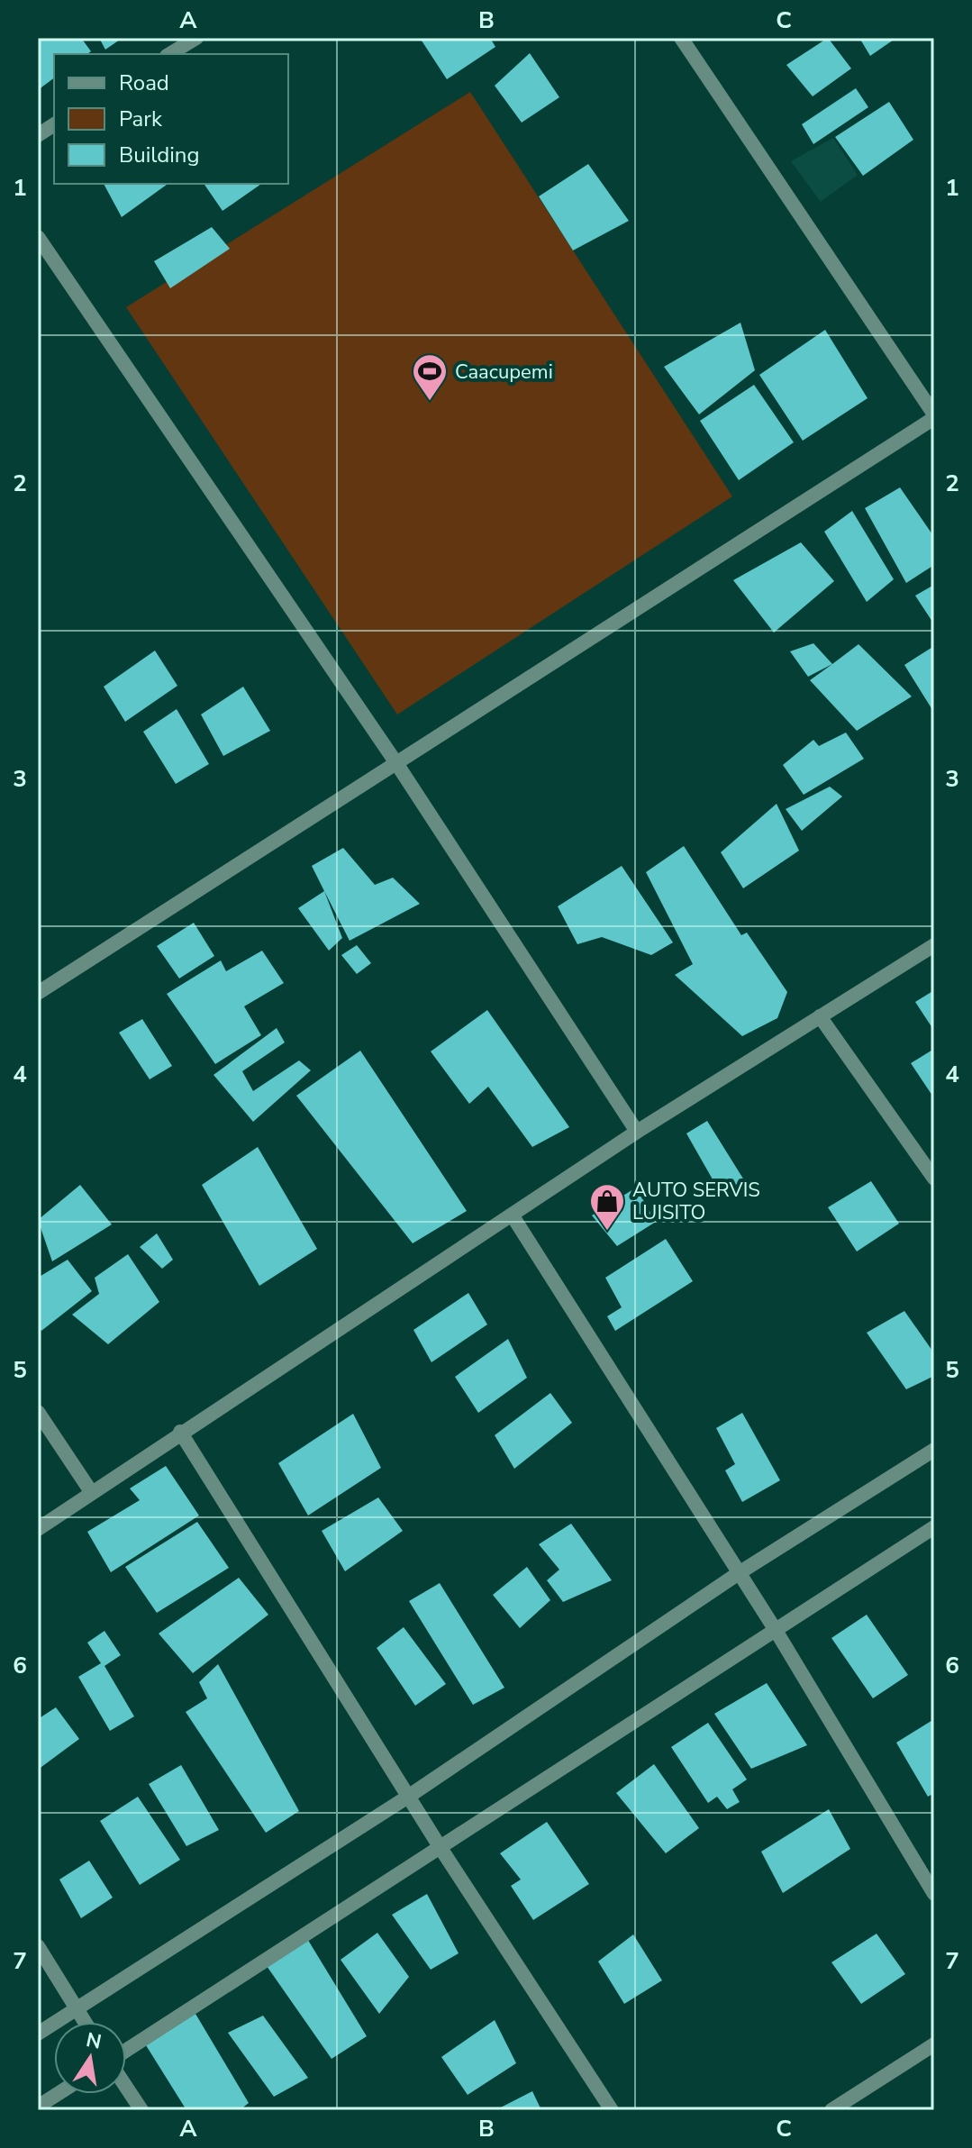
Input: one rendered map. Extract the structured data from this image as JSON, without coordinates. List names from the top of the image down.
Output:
{
  "places": {
    "sports": ["Caacupemi"],
    "shop": ["AUTO SERVIS LUISITO"]
  },
  "legend": ["Road", "Park", "Building"],
  "north": "top",
  "grid": {
    "columns": ["A", "B", "C"],
    "rows": [
      "1",
      "2",
      "3",
      "4",
      "5",
      "6",
      "7"
    ]
  }
}
